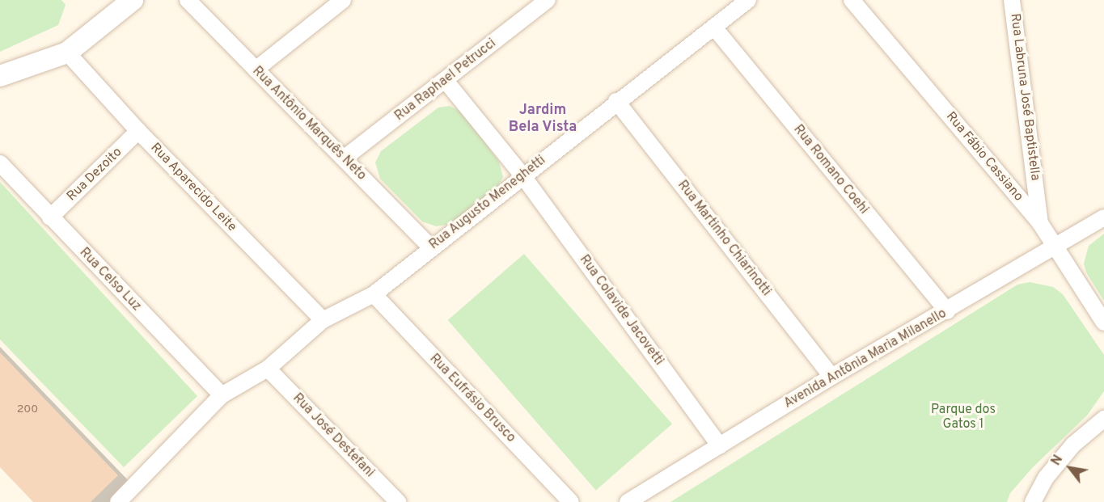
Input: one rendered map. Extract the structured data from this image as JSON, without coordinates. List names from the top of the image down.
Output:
{
  "streets": {
    "street": [
      "Rua Raphael Petrucci",
      "Rua Labruna José Baptistella",
      "Rua Antônio Marquês Neto",
      "Rua Fábio Cassiano",
      "Rua Romano Coehi",
      "Rua Dezoito",
      "Rua Aparecido Leite",
      "Rua Augusto Meneghetti",
      "Rua Martinho Chiarinotti",
      "Rua Celso Luz",
      "Rua Colavide Jacovetti",
      "Avenida Antônia Maria Milanello",
      "Rua Eufrásio Brusco",
      "Rua José Destefani"
    ]
  },
  "crossings": [
    ["Rua Raphael Petrucci", "Rua Antônio Marquês Neto"],
    ["Rua Raphael Petrucci", "Rua Colavide Jacovetti"],
    ["Rua Labruna José Baptistella", "Rua Fábio Cassiano"],
    ["Rua Antônio Marquês Neto", "Rua Augusto Meneghetti"],
    ["Rua Fábio Cassiano", "Avenida Antônia Maria Milanello"],
    ["Rua Romano Coehi", "Rua Augusto Meneghetti"],
    ["Rua Romano Coehi", "Avenida Antônia Maria Milanello"],
    ["Rua Dezoito", "Rua Aparecido Leite"],
    ["Rua Dezoito", "Rua Celso Luz"],
    ["Rua Aparecido Leite", "Rua Augusto Meneghetti"],
    ["Rua Augusto Meneghetti", "Rua Martinho Chiarinotti"],
    ["Rua Augusto Meneghetti", "Rua Celso Luz"],
    ["Rua Augusto Meneghetti", "Rua Colavide Jacovetti"],
    ["Rua Augusto Meneghetti", "Rua Eufrásio Brusco"],
    ["Rua Augusto Meneghetti", "Rua José Destefani"],
    ["Rua Martinho Chiarinotti", "Avenida Antônia Maria Milanello"],
    ["Rua Colavide Jacovetti", "Avenida Antônia Maria Milanello"]
  ],
  "districts": ["Jardim Bela Vista"],
  "parks": ["Parque dos Gatos 1"],
  "house_numbers": ["200"],
  "north": "top left"
}
